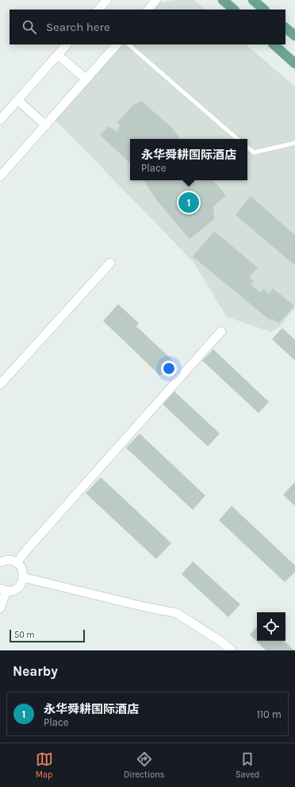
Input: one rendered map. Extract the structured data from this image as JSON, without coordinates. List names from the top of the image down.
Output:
{
  "scale_bar": "50 m",
  "page": {
    "search": "Search here",
    "popup": ["永华舜耕国际酒店", "Place"],
    "pins": "1",
    "scale": "50 m",
    "heading": "Nearby",
    "list": [
      {
        "mark": "1",
        "name": "永华舜耕国际酒店",
        "note": "Place",
        "value": "110 m"
      }
    ],
    "nav": ["Map", "Directions", "Saved"]
  }
}
